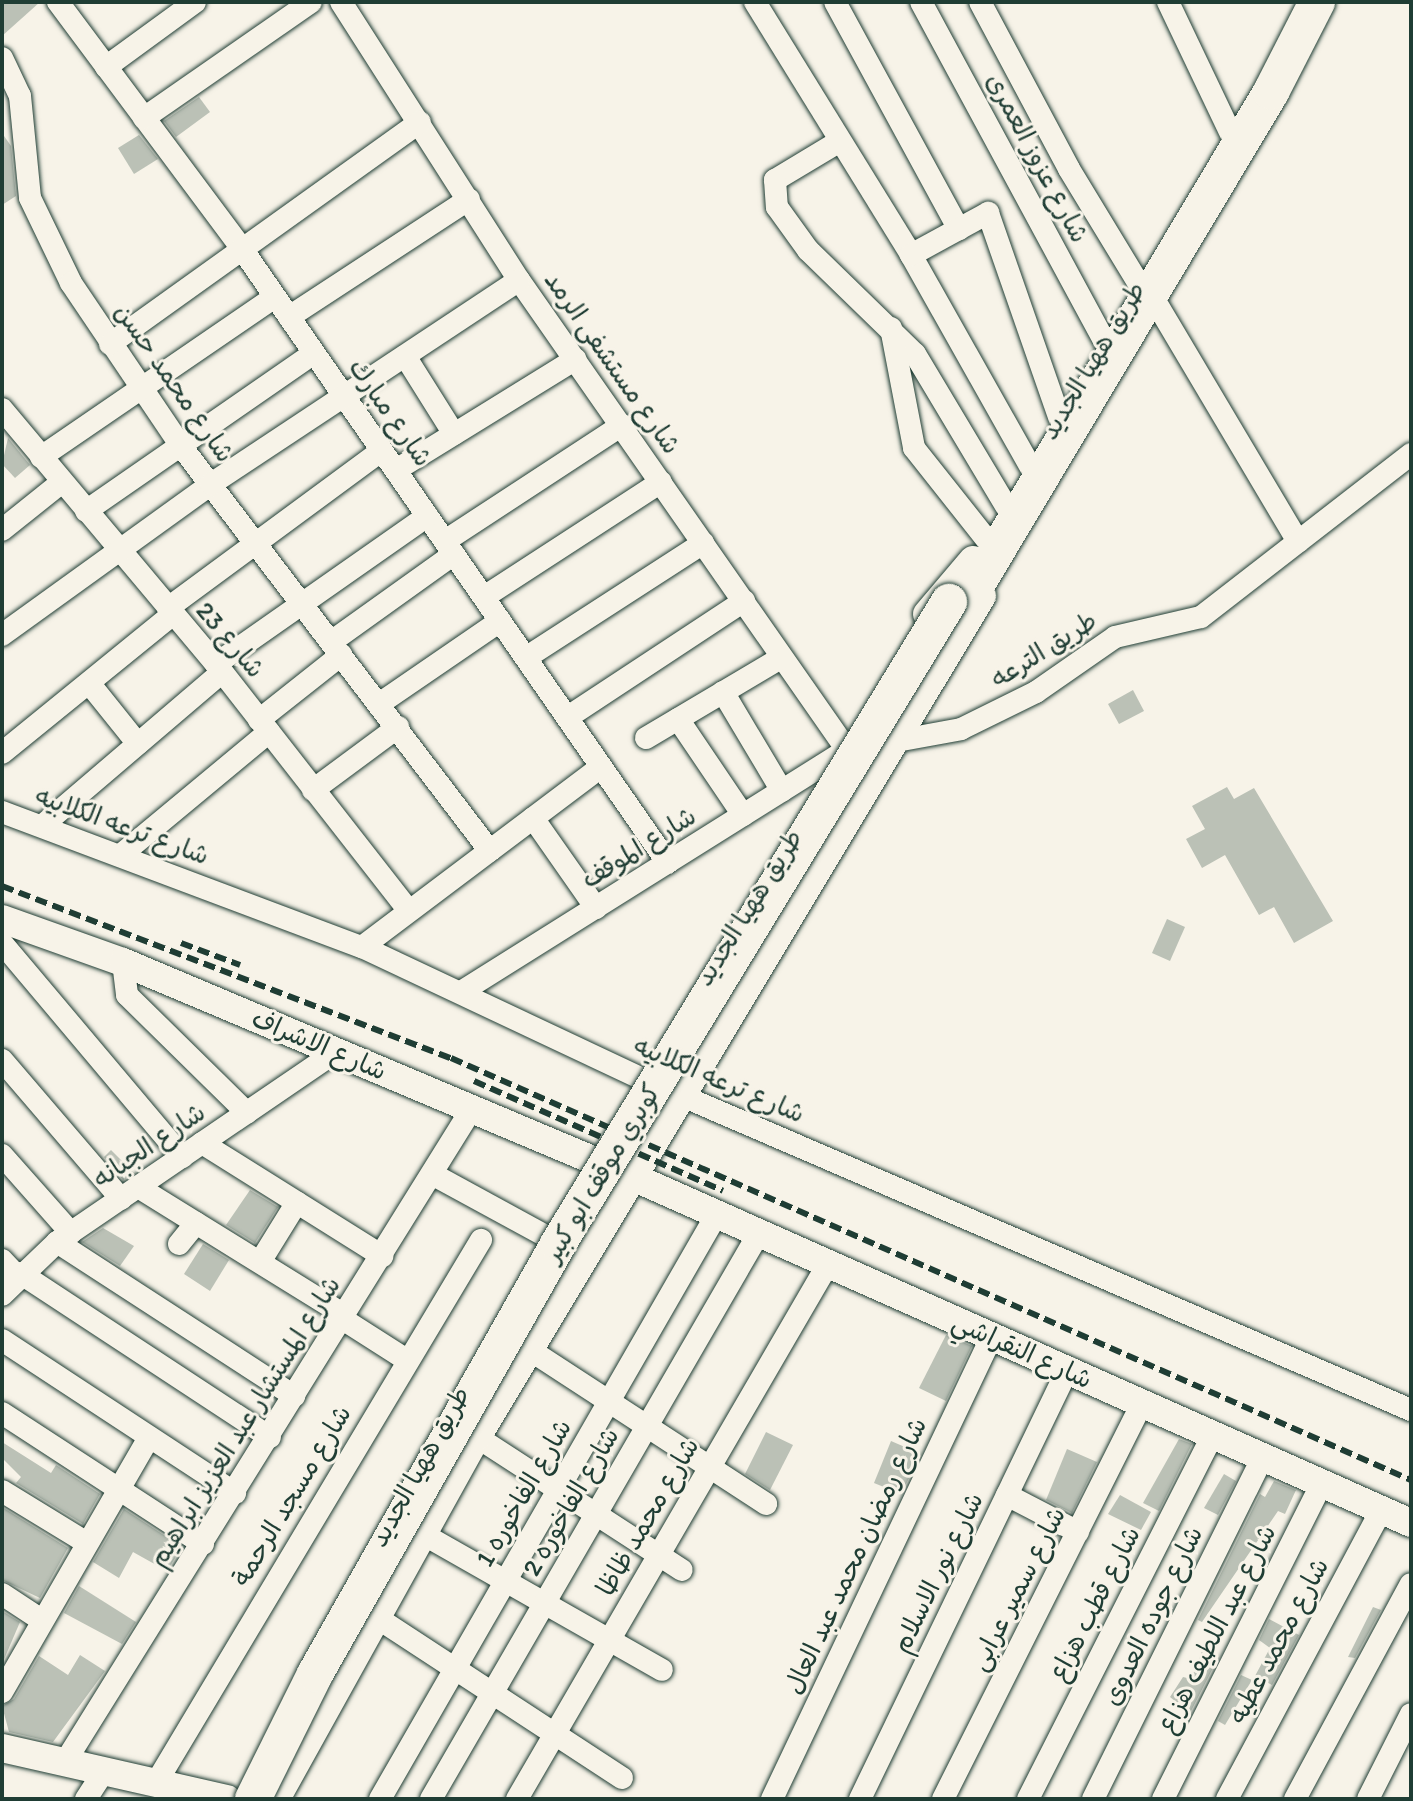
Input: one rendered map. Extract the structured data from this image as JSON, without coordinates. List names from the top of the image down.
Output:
{
  "streets": {
    "main road": ["طريق ههيا الجديد", "كوبري موقف ابو كبير"],
    "street": [
      "شارع عزوز العمرى",
      "شارع مستشفى الرمد",
      "شارع محمد حسن",
      "شارع مبارك",
      "شارع 23",
      "طريق الترعه",
      "شارع ترعه الكلابيه",
      "شارع الموقف",
      "شارع الاشراف",
      "شارع الجبانه",
      "شارع النقراشي",
      "شارع المستشار عبد العزيز ابراهيم",
      "شارع الفاخوره 1",
      "شارع مسجد الرحمة",
      "شارع الفاخوره 2",
      "شارع محمد ظاظا",
      "شارع رمضان محمد عبد العال",
      "شارع نور الاسلام",
      "شارع سمير عرابى",
      "شارع قطب هزاع",
      "شارع جوده العدوى",
      "شارع عبد اللطيف هزاع",
      "شارع محمد عطيه"
    ]
  },
  "crossings": [
    ["شارع عزوز العمرى", "طريق ههيا الجديد"],
    ["طريق ههيا الجديد", "شارع مستشفى الرمد"],
    ["طريق ههيا الجديد", "طريق الترعه"],
    ["طريق ههيا الجديد", "شارع ترعه الكلابيه"],
    ["طريق ههيا الجديد", "شارع الموقف"],
    ["طريق ههيا الجديد", "شارع الاشراف"],
    ["طريق ههيا الجديد", "كوبري موقف ابو كبير"],
    ["طريق ههيا الجديد", "شارع النقراشي"],
    ["شارع مستشفى الرمد", "طريق الترعه"],
    ["شارع مستشفى الرمد", "شارع الموقف"],
    ["شارع مبارك", "شارع الموقف"],
    ["طريق الترعه", "شارع الموقف"],
    ["شارع ترعه الكلابيه", "شارع الموقف"],
    ["شارع الاشراف", "شارع الجبانه"],
    ["شارع الاشراف", "شارع النقراشي"],
    ["شارع الاشراف", "شارع المستشار عبد العزيز ابراهيم"],
    ["شارع النقراشي", "شارع الفاخوره 1"],
    ["شارع النقراشي", "شارع الفاخوره 2"],
    ["شارع النقراشي", "شارع محمد ظاظا"],
    ["شارع النقراشي", "شارع رمضان محمد عبد العال"],
    ["شارع النقراشي", "شارع نور الاسلام"],
    ["شارع النقراشي", "شارع سمير عرابى"],
    ["شارع النقراشي", "شارع قطب هزاع"],
    ["شارع النقراشي", "شارع جوده العدوى"],
    ["شارع النقراشي", "شارع عبد اللطيف هزاع"],
    ["شارع النقراشي", "شارع محمد عطيه"]
  ]
}
